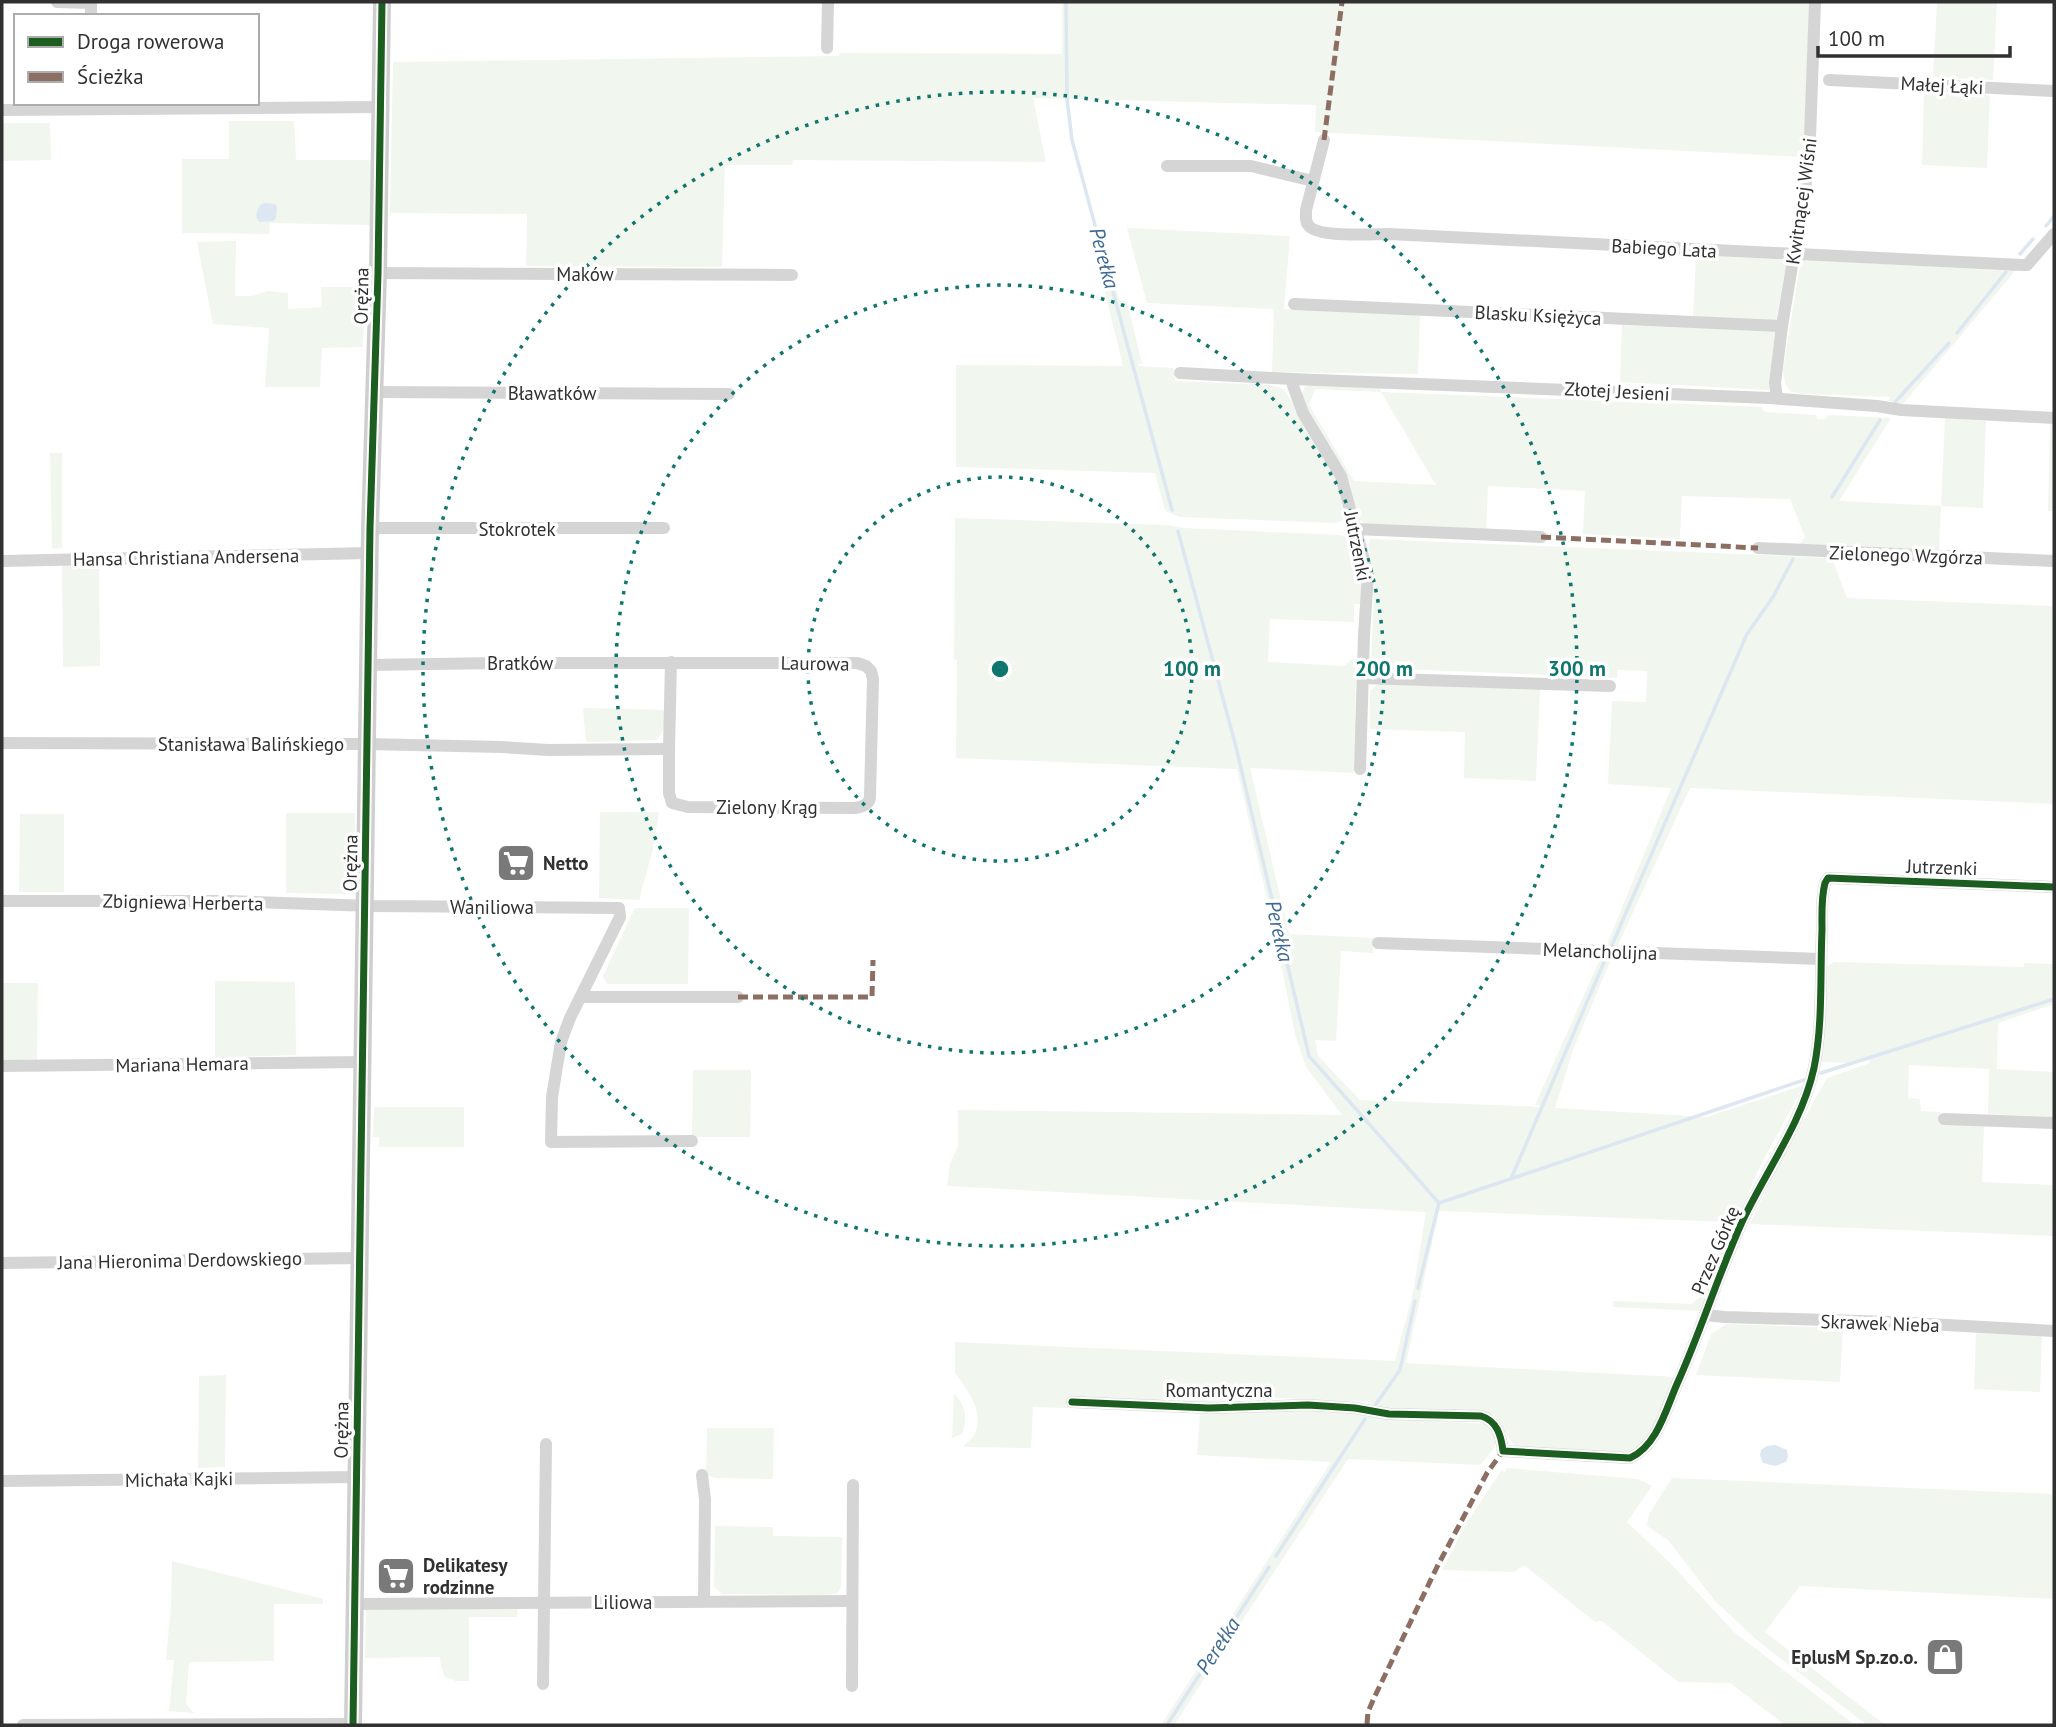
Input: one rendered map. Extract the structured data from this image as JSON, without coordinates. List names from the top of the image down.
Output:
{
  "streets": {
    "street": [
      "Małej Łąki",
      "Kwitnącej Wiśni",
      "Babiego Lata",
      "Maków",
      "Orężna",
      "Blasku Księżyca",
      "Złotej Jesieni",
      "Bławatków",
      "Stokrotek",
      "Jutrzenki",
      "Zielonego Wzgórza",
      "Hansa Christiana Andersena",
      "Bratków",
      "Laurowa",
      "Stanisława Balińskiego",
      "Zielony Krąg",
      "Zbigniewa Herberta",
      "Waniliowa",
      "Melancholijna",
      "Mariana Hemara",
      "Przez Górkę",
      "Jana Hieronima Derdowskiego",
      "Skrawek Nieba",
      "Romantyczna",
      "Michała Kajki",
      "Liliowa"
    ]
  },
  "crossings": [
    ["Kwitnącej Wiśni", "Babiego Lata"],
    ["Kwitnącej Wiśni", "Blasku Księżyca"],
    ["Kwitnącej Wiśni", "Złotej Jesieni"],
    ["Maków", "Orężna"],
    ["Orężna", "Bławatków"],
    ["Orężna", "Stokrotek"],
    ["Orężna", "Hansa Christiana Andersena"],
    ["Orężna", "Bratków"],
    ["Orężna", "Stanisława Balińskiego"],
    ["Orężna", "Zbigniewa Herberta"],
    ["Orężna", "Waniliowa"],
    ["Orężna", "Mariana Hemara"],
    ["Orężna", "Jana Hieronima Derdowskiego"],
    ["Orężna", "Michała Kajki"],
    ["Orężna", "Liliowa"],
    ["Złotej Jesieni", "Jutrzenki"],
    ["Jutrzenki", "Przez Górkę"],
    ["Bratków", "Laurowa"],
    ["Laurowa", "Zielony Krąg"],
    ["Stanisława Balińskiego", "Zielony Krąg"],
    ["Zbigniewa Herberta", "Waniliowa"],
    ["Melancholijna", "Przez Górkę"],
    ["Przez Górkę", "Skrawek Nieba"],
    ["Przez Górkę", "Romantyczna"]
  ],
  "water": ["Perełka"],
  "places": {
    "supermarket": ["Netto", "Delikatesy rodzinne"],
    "shop": ["EplusM Sp.zo.o."]
  },
  "legend": ["Droga rowerowa", "Ścieżka"],
  "scale_bar": "100 m",
  "rings": ["100 m", "200 m", "300 m"]
}
